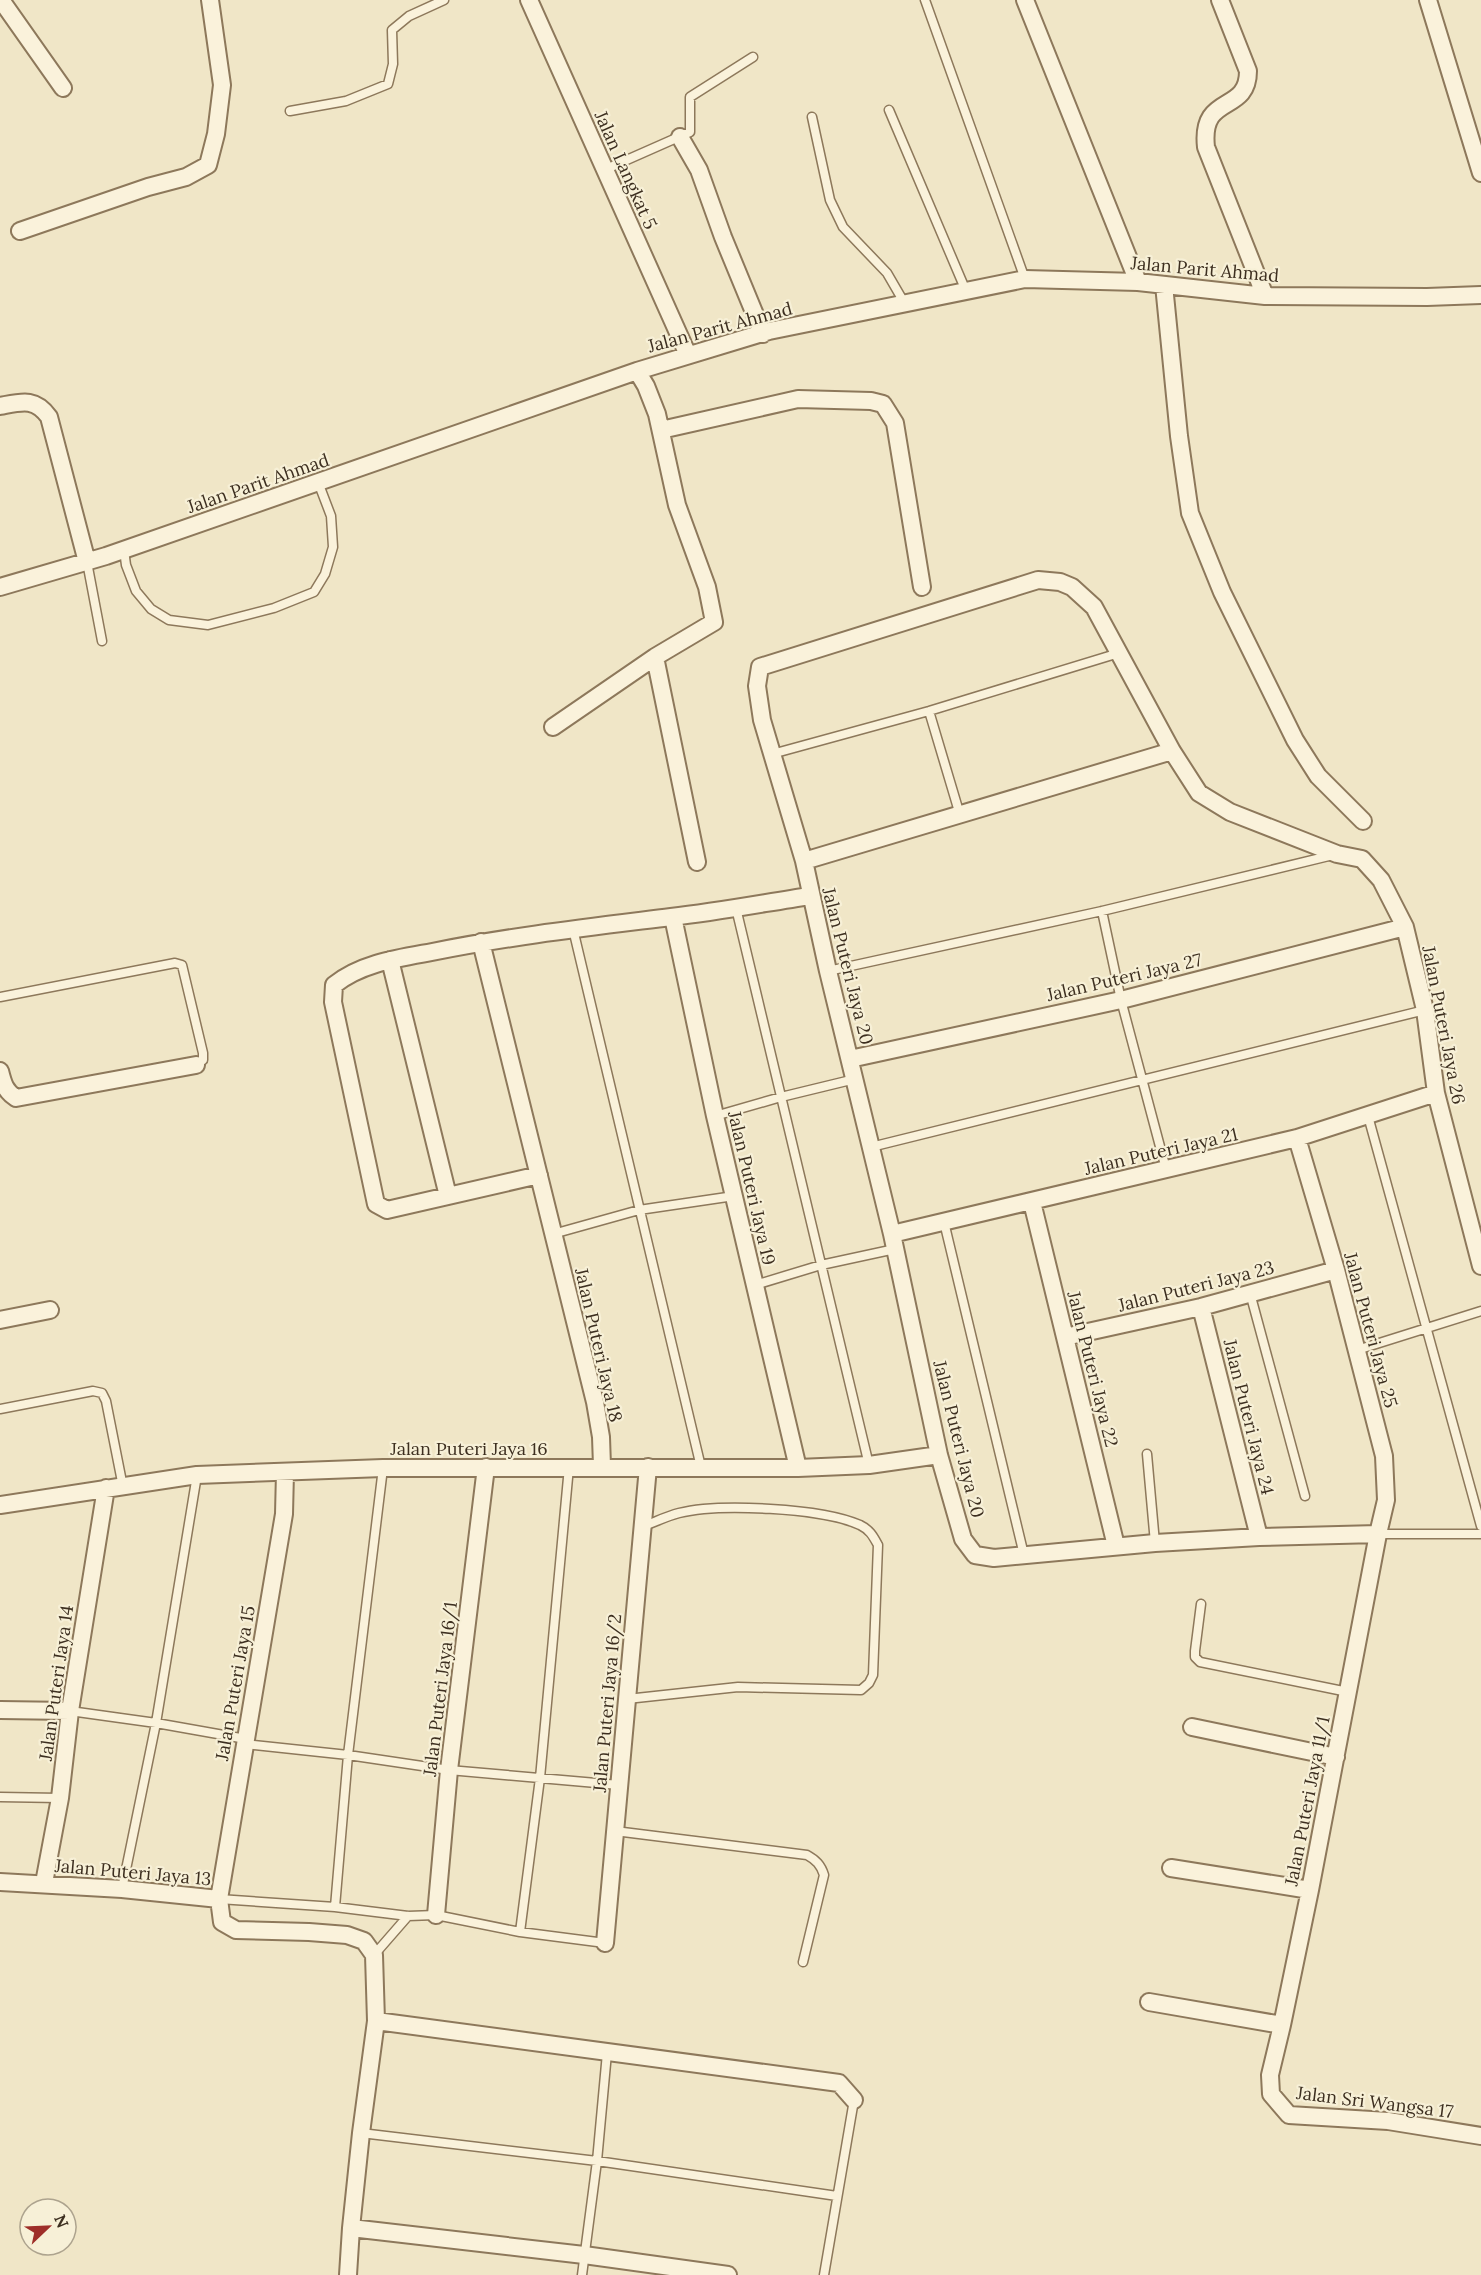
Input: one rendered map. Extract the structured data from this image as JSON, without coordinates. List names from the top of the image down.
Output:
{
  "streets": {
    "street": [
      "Jalan Langkat 5",
      "Jalan Parit Ahmad",
      "Jalan Puteri Jaya 20",
      "Jalan Puteri Jaya 27",
      "Jalan Puteri Jaya 26",
      "Jalan Puteri Jaya 21",
      "Jalan Puteri Jaya 19",
      "Jalan Puteri Jaya 23",
      "Jalan Puteri Jaya 25",
      "Jalan Puteri Jaya 18",
      "Jalan Puteri Jaya 22",
      "Jalan Puteri Jaya 24",
      "Jalan Puteri Jaya 16",
      "Jalan Puteri Jaya 14",
      "Jalan Puteri Jaya 15",
      "Jalan Puteri Jaya 16/1",
      "Jalan Puteri Jaya 16/2",
      "Jalan Puteri Jaya 11/1",
      "Jalan Puteri Jaya 13",
      "Jalan Sri Wangsa 17"
    ]
  },
  "crossings": [
    ["Jalan Langkat 5", "Jalan Parit Ahmad"],
    ["Jalan Puteri Jaya 20", "Jalan Puteri Jaya 27"],
    ["Jalan Puteri Jaya 20", "Jalan Puteri Jaya 26"],
    ["Jalan Puteri Jaya 20", "Jalan Puteri Jaya 21"],
    ["Jalan Puteri Jaya 20", "Jalan Puteri Jaya 16"],
    ["Jalan Puteri Jaya 27", "Jalan Puteri Jaya 26"],
    ["Jalan Puteri Jaya 26", "Jalan Puteri Jaya 21"],
    ["Jalan Puteri Jaya 21", "Jalan Puteri Jaya 25"],
    ["Jalan Puteri Jaya 21", "Jalan Puteri Jaya 22"],
    ["Jalan Puteri Jaya 19", "Jalan Puteri Jaya 16"],
    ["Jalan Puteri Jaya 23", "Jalan Puteri Jaya 25"],
    ["Jalan Puteri Jaya 23", "Jalan Puteri Jaya 22"],
    ["Jalan Puteri Jaya 23", "Jalan Puteri Jaya 24"],
    ["Jalan Puteri Jaya 25", "Jalan Puteri Jaya 11/1"],
    ["Jalan Puteri Jaya 18", "Jalan Puteri Jaya 16"],
    ["Jalan Puteri Jaya 16", "Jalan Puteri Jaya 14"],
    ["Jalan Puteri Jaya 16", "Jalan Puteri Jaya 15"],
    ["Jalan Puteri Jaya 16", "Jalan Puteri Jaya 16/1"],
    ["Jalan Puteri Jaya 16", "Jalan Puteri Jaya 16/2"],
    ["Jalan Puteri Jaya 14", "Jalan Puteri Jaya 13"],
    ["Jalan Puteri Jaya 15", "Jalan Puteri Jaya 13"],
    ["Jalan Puteri Jaya 11/1", "Jalan Sri Wangsa 17"]
  ],
  "north": "top right"
}
